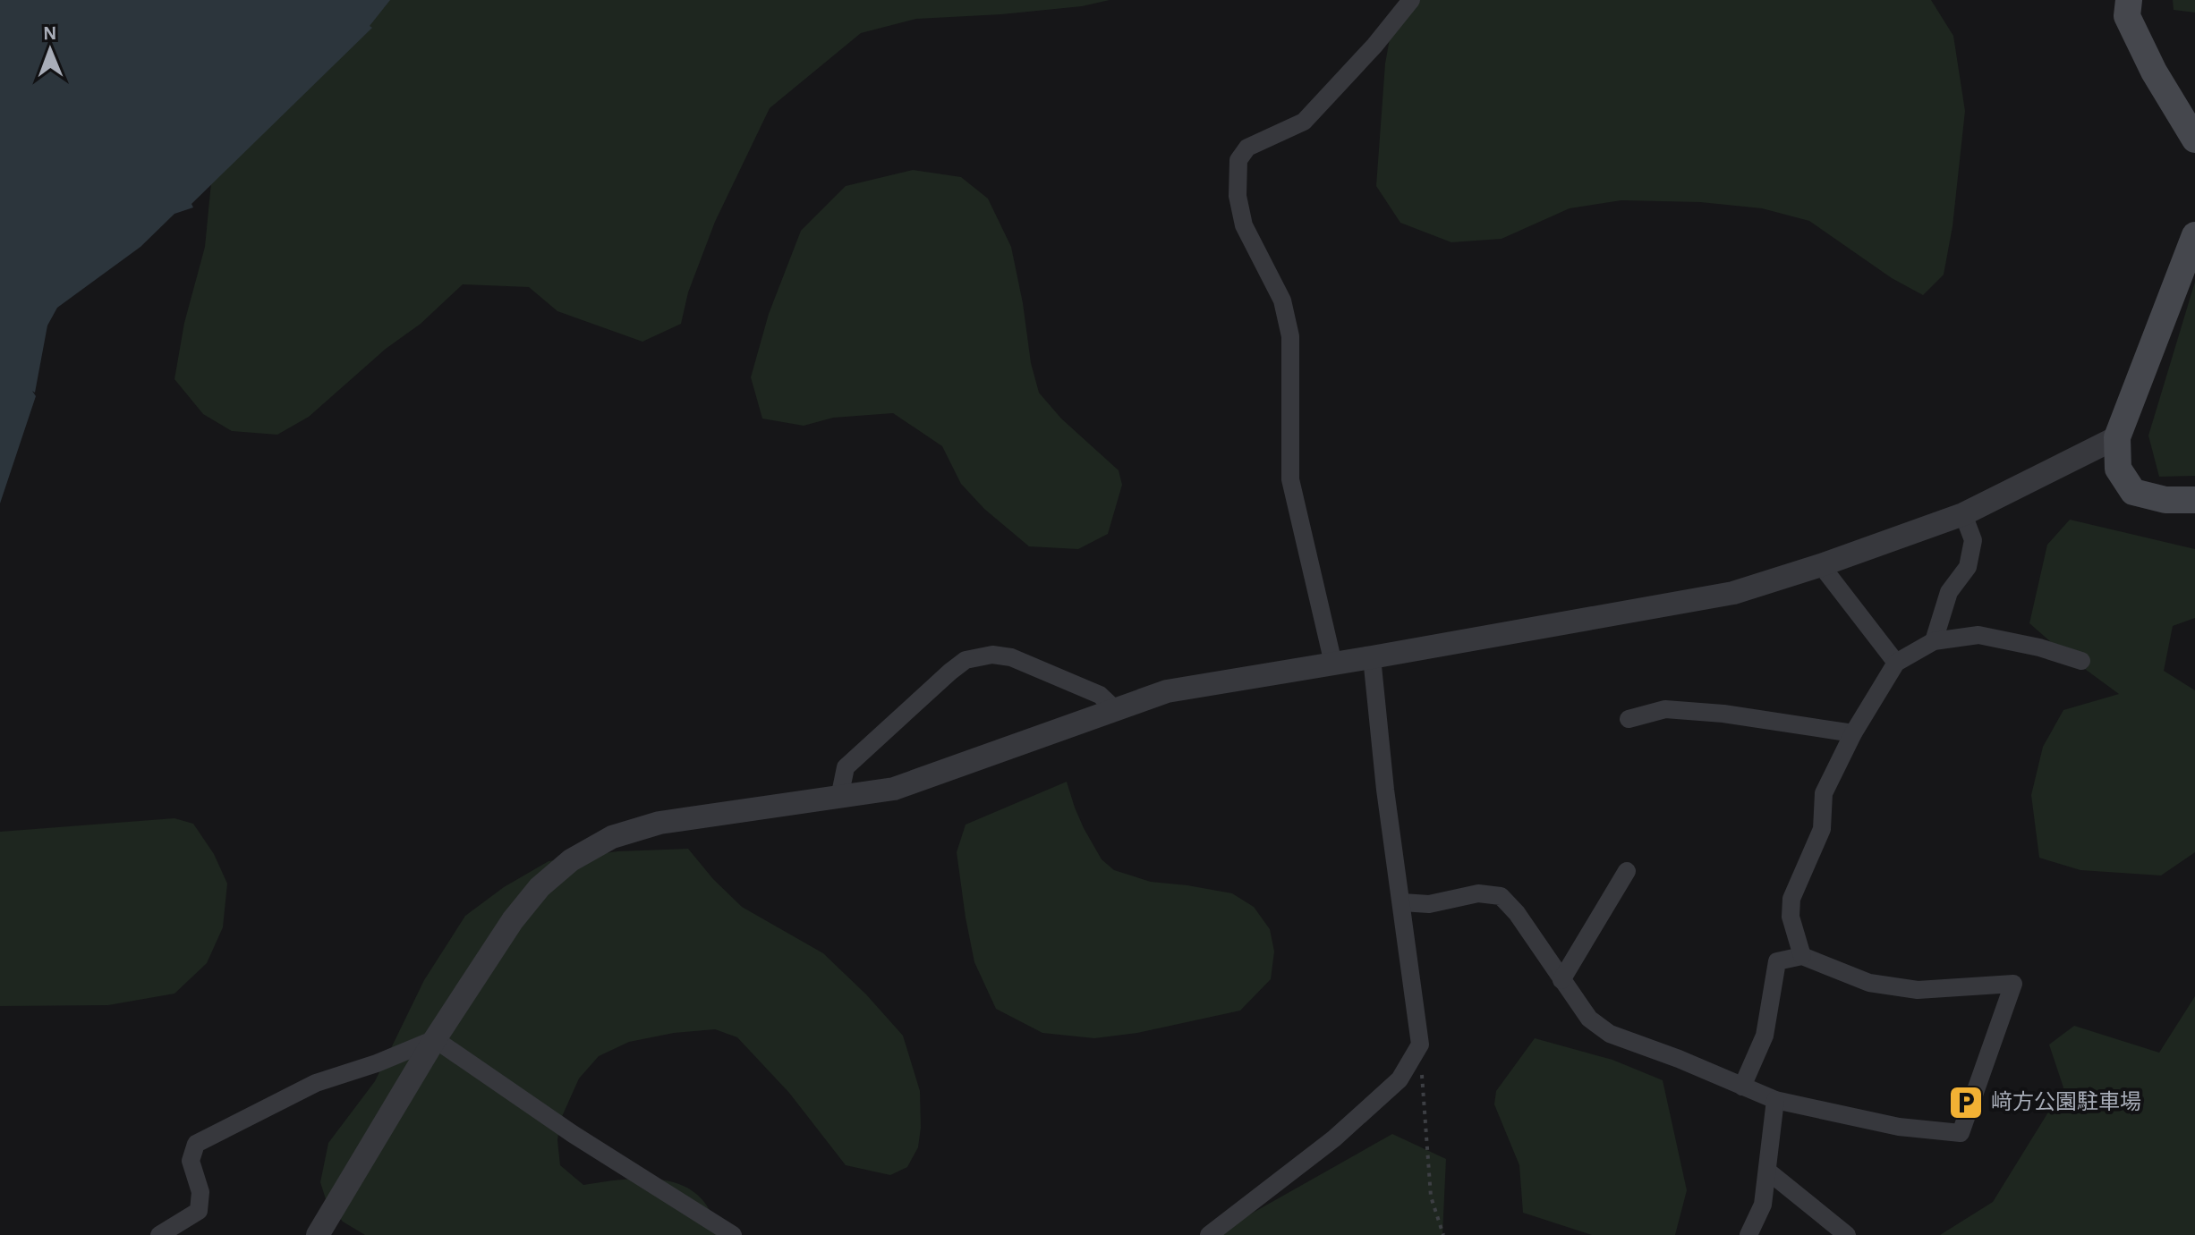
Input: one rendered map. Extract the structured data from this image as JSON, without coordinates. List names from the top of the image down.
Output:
{
  "places": {
    "parking": ["﨑方公園駐車場"]
  },
  "north": "top"
}
